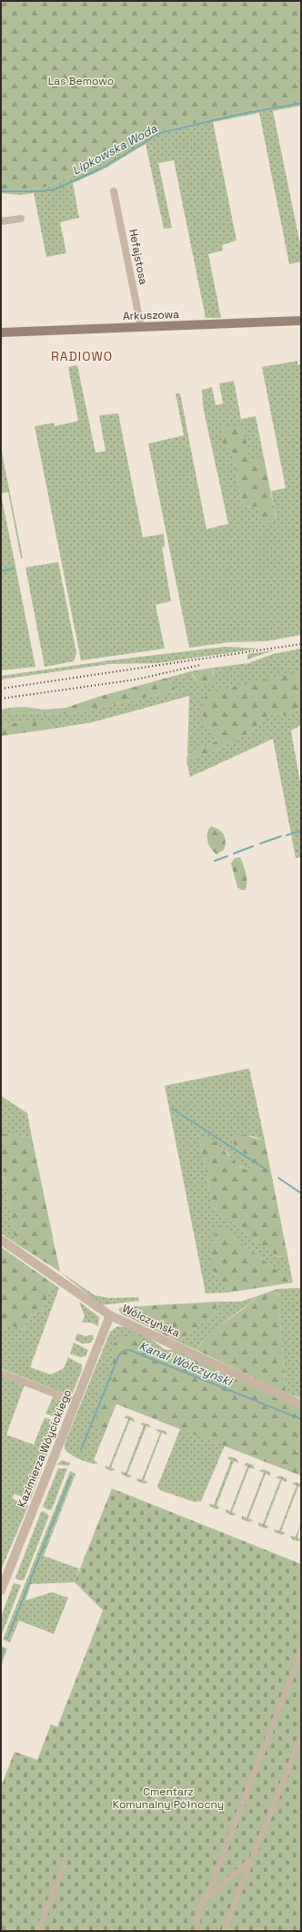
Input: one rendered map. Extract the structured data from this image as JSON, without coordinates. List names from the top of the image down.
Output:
{
  "streets": {
    "main road": ["Arkuszowa"],
    "street": ["Hefajstosa", "Wólczyńska", "Kazimierza Wóycickiego"]
  },
  "crossings": [
    ["Hefajstosa", "Arkuszowa"],
    ["Wólczyńska", "Kazimierza Wóycickiego"]
  ],
  "districts": ["RADIOWO"],
  "water": ["Lipkowska Woda", "Kanał Wólczyński"],
  "parks": ["Las Bemowo", "Cmentarz Komunalny Północny"]
}
